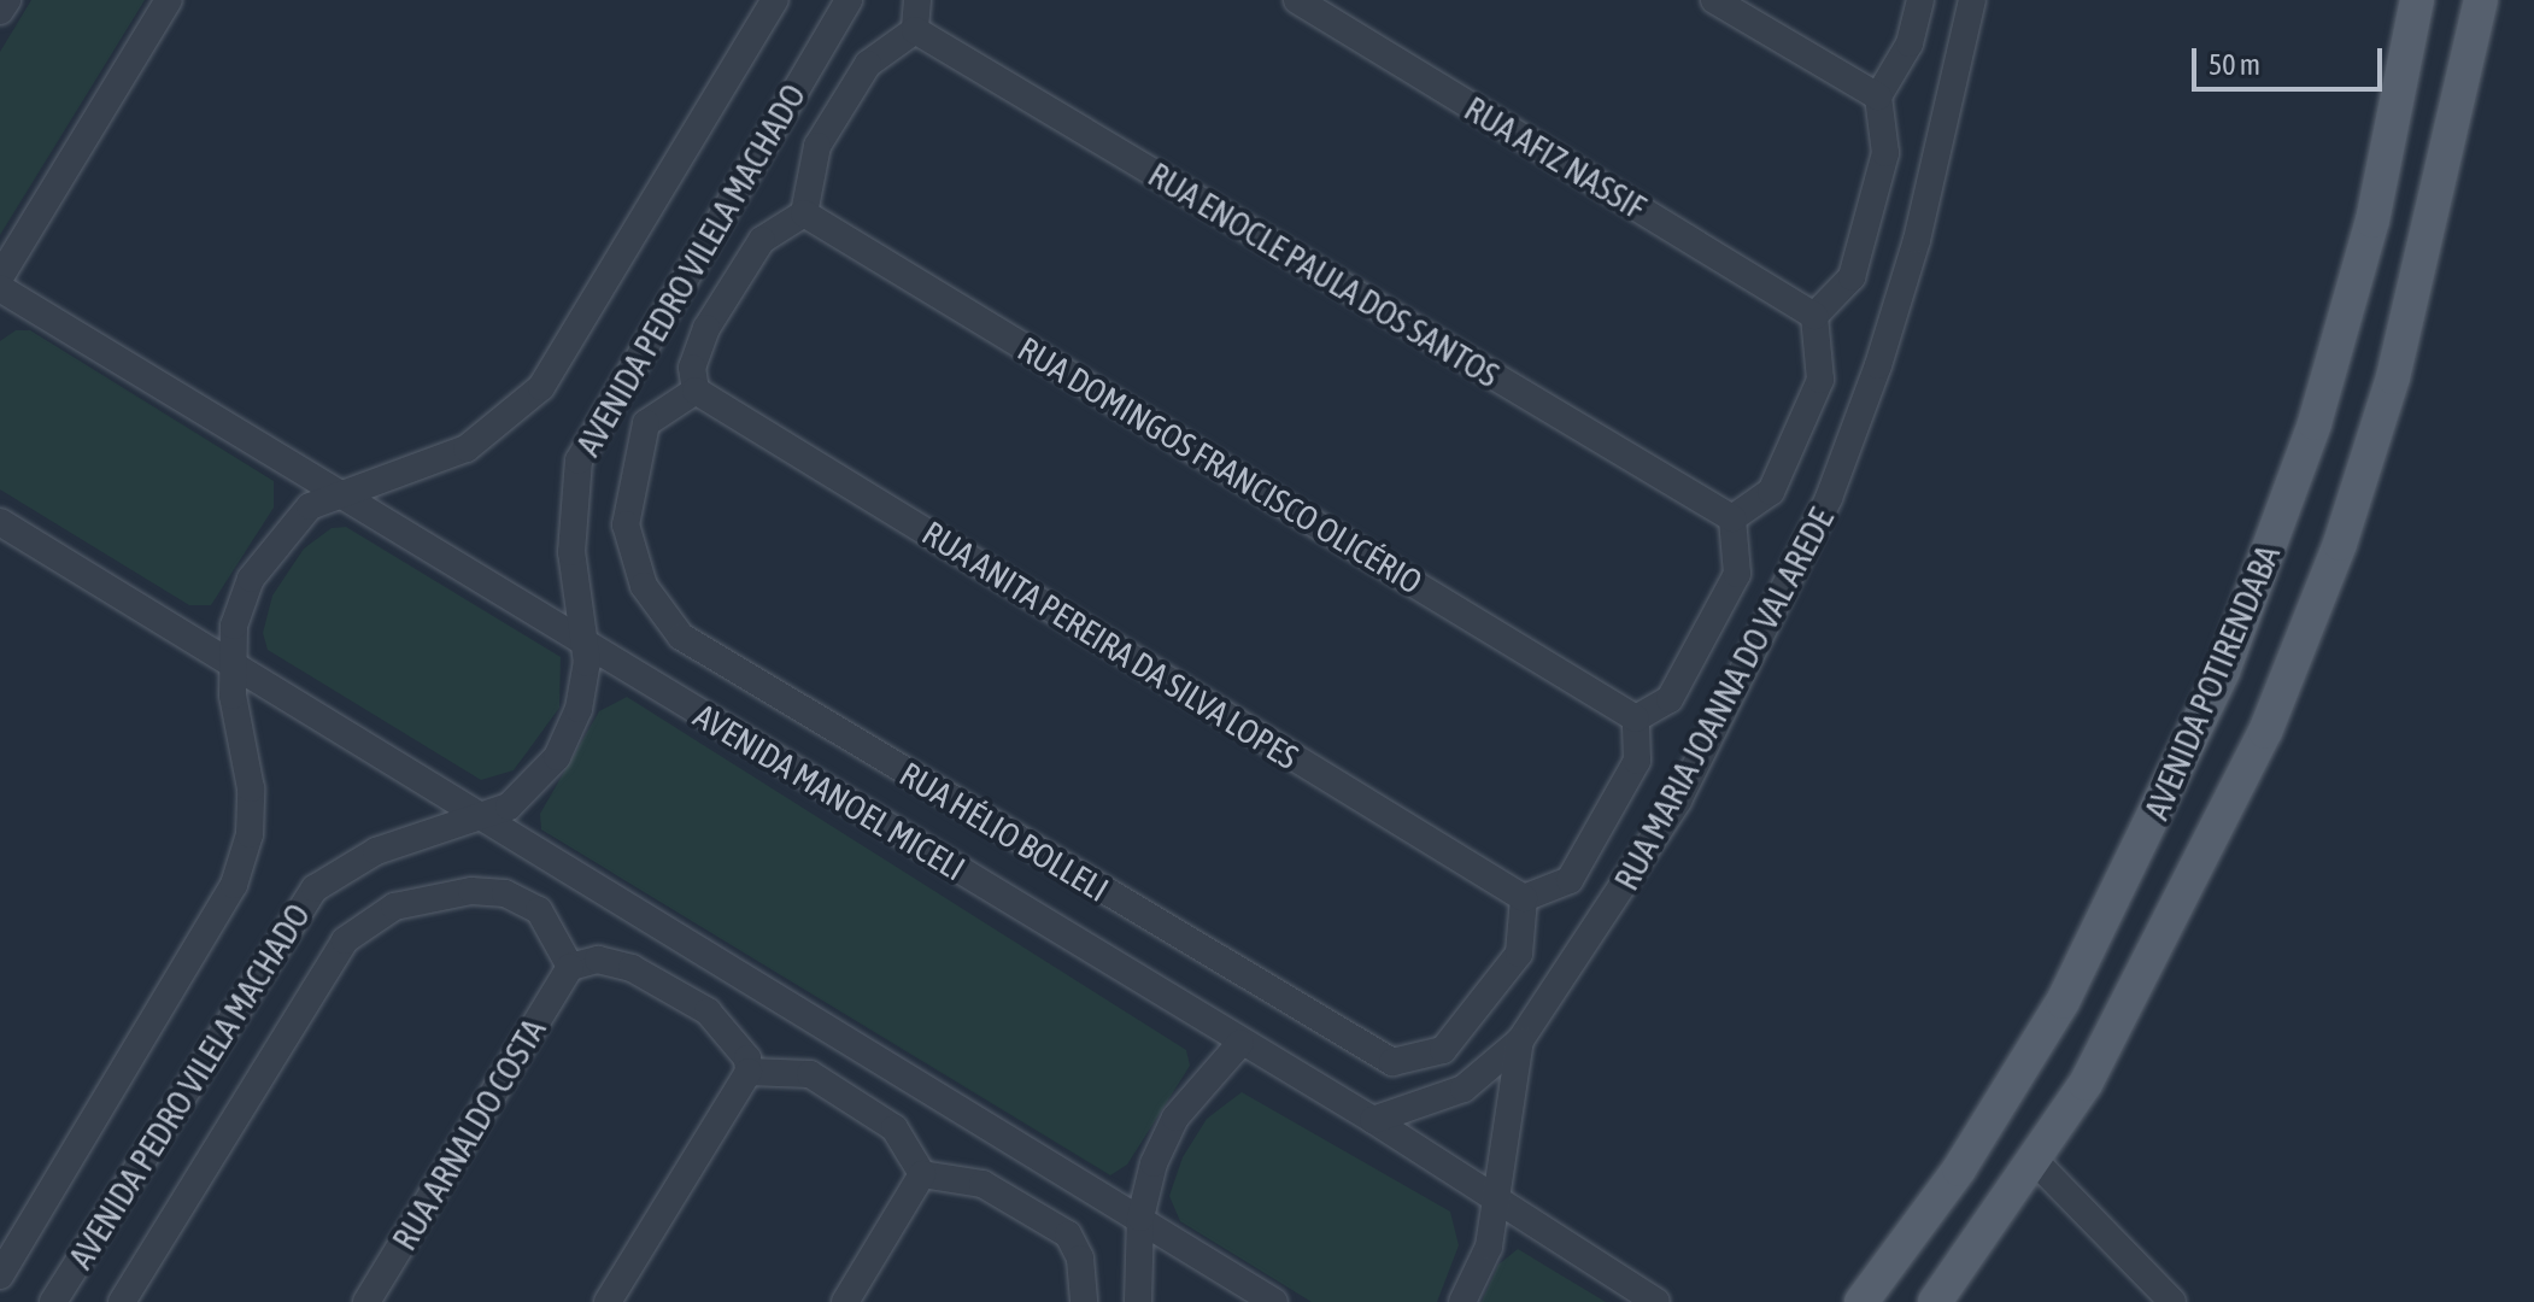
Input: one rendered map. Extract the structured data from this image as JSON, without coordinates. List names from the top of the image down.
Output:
{
  "streets": {
    "main road": ["AVENIDA POTIRENDABA"],
    "street": [
      "RUA AFIZ NASSIF",
      "AVENIDA PEDRO VILELA MACHADO",
      "RUA ENOCLE PAULA DOS SANTOS",
      "RUA DOMINGOS FRANCISCO OLICÉRIO",
      "RUA ANITA PEREIRA DA SILVA LOPES",
      "RUA MARIA JOANNA DO VAL AREDE",
      "AVENIDA MANOEL MICELI",
      "RUA HÉLIO BOLLELI",
      "RUA ARNALDO COSTA"
    ]
  },
  "crossings": [
    ["AVENIDA PEDRO VILELA MACHADO", "AVENIDA MANOEL MICELI"],
    ["RUA ANITA PEREIRA DA SILVA LOPES", "RUA HÉLIO BOLLELI"],
    ["RUA MARIA JOANNA DO VAL AREDE", "AVENIDA MANOEL MICELI"]
  ],
  "scale_bar": "50 m"
}
